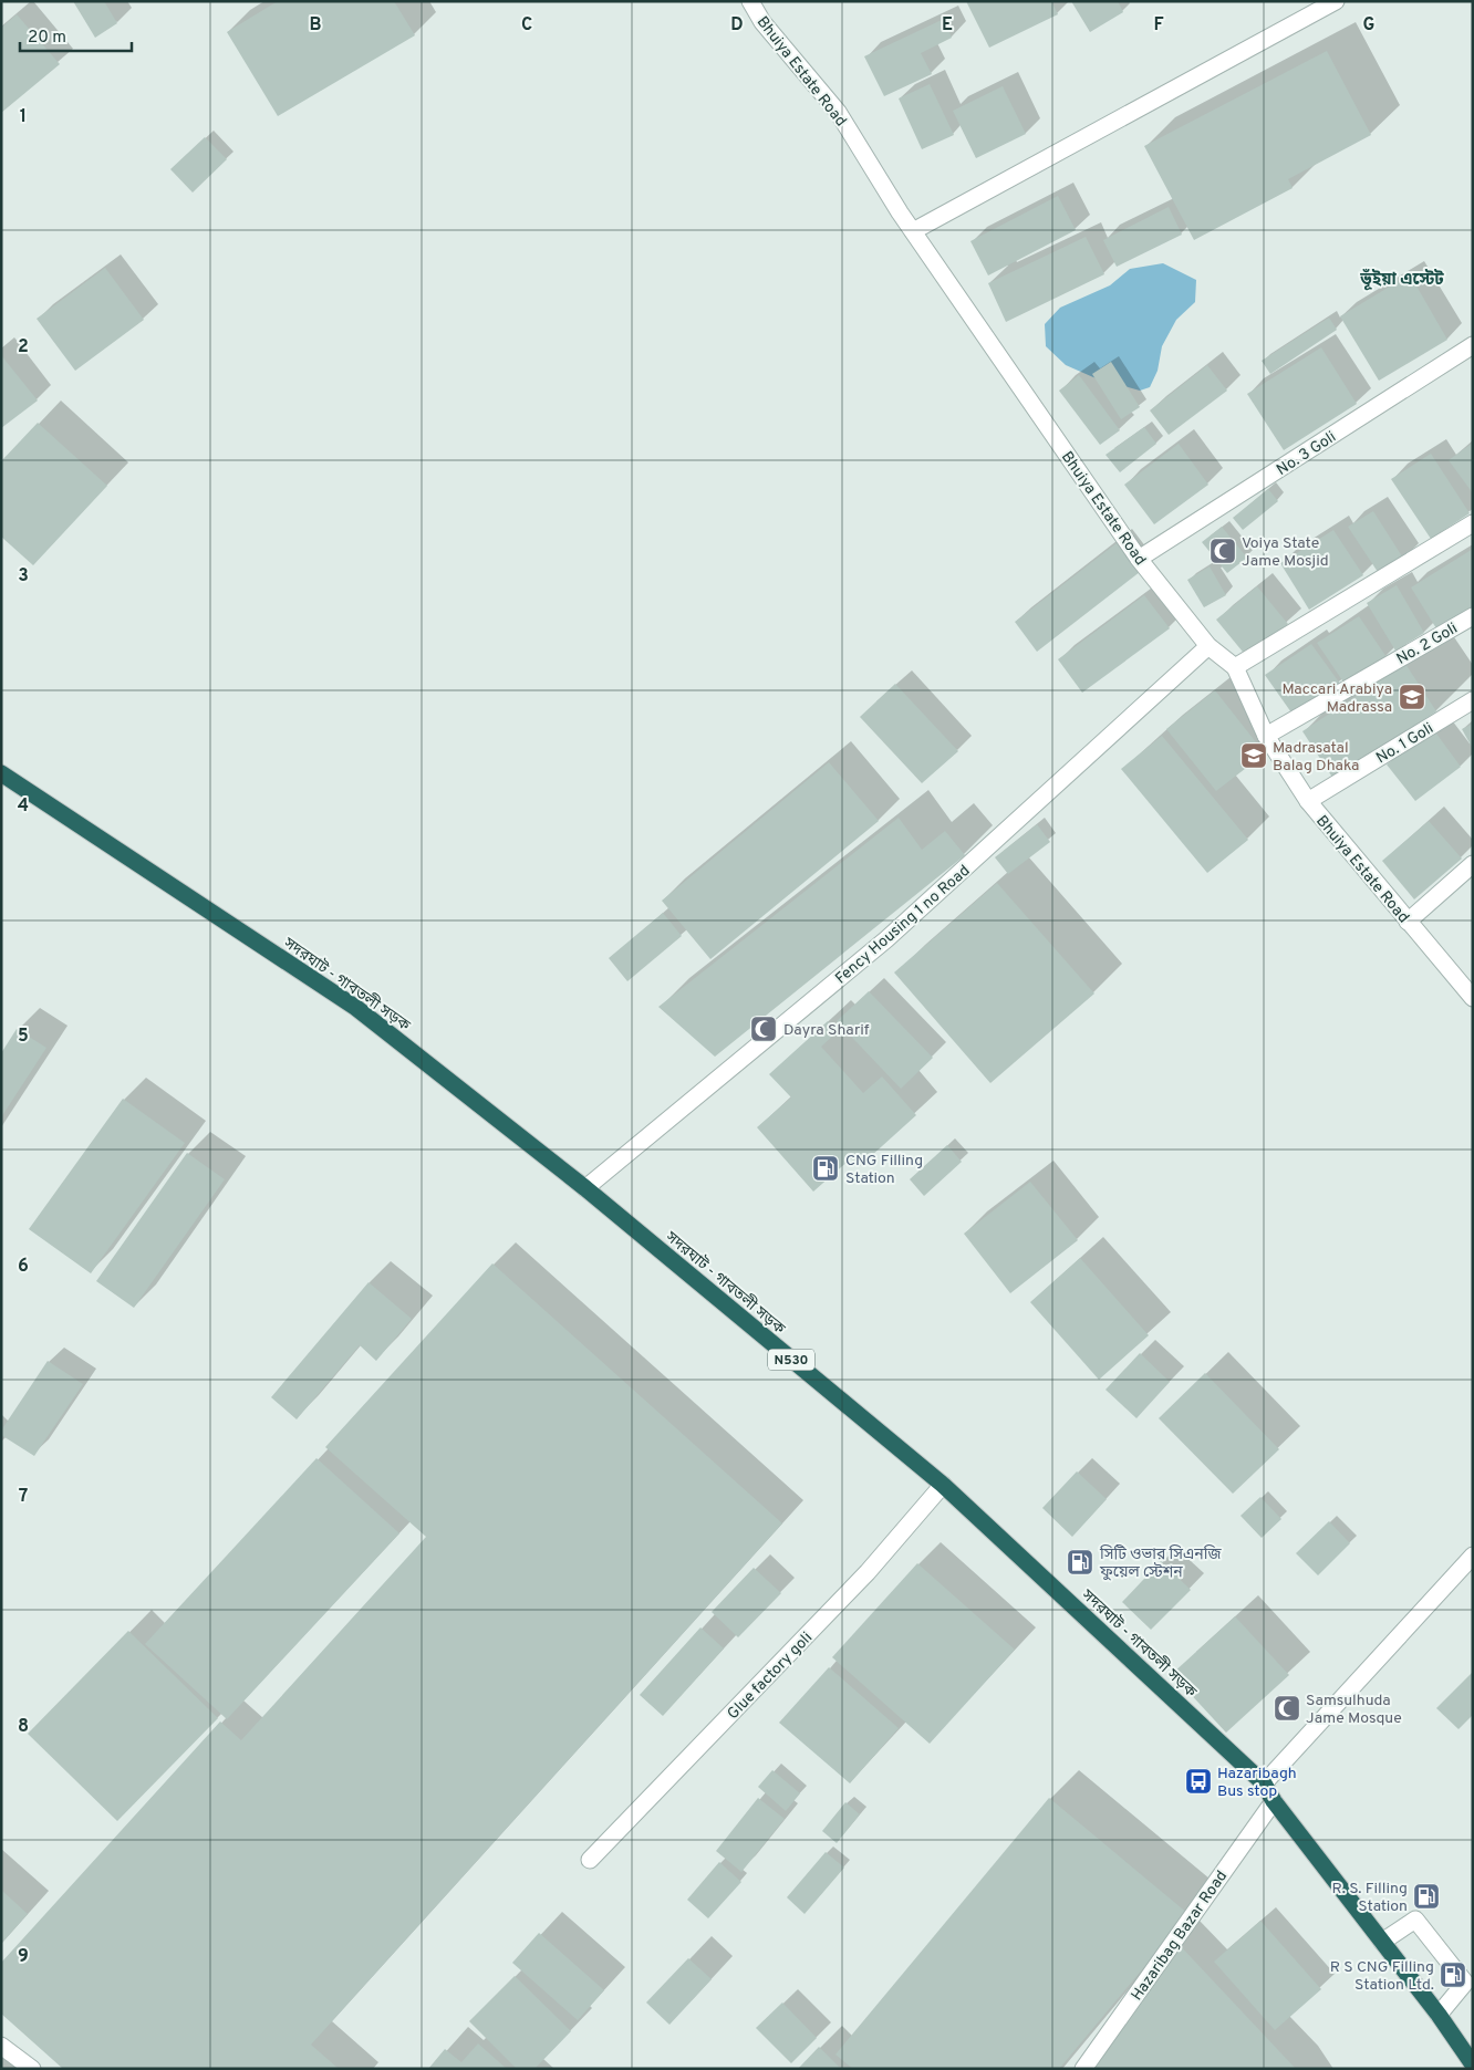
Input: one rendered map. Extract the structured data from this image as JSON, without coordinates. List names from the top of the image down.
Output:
{
  "streets": {
    "highway": ["সদরঘাট - গাবতলী সড়ক", "N530"],
    "street": [
      "Bhuiya Estate Road",
      "No. 3 Goli",
      "No. 2 Goli",
      "No. 1 Goli",
      "Fency Housing 1 no Road",
      "Glue factory goli",
      "Hazaribag Bazar Road"
    ]
  },
  "crossings": [
    ["Bhuiya Estate Road", "No. 3 Goli"],
    ["Bhuiya Estate Road", "No. 2 Goli"],
    ["Bhuiya Estate Road", "No. 1 Goli"],
    ["Bhuiya Estate Road", "Fency Housing 1 no Road"],
    ["Fency Housing 1 no Road", "সদরঘাট - গাবতলী সড়ক"],
    ["সদরঘাট - গাবতলী সড়ক", "Glue factory goli"],
    ["সদরঘাট - গাবতলী সড়ক", "Hazaribag Bazar Road"]
  ],
  "districts": ["ভূঁইয়া এস্টেট"],
  "places": {
    "mosque": ["Voiya State Jame Mosjid", "Dayra Sharif", "Samsulhuda Jame Mosque"],
    "school or university": ["Maccari Arabiya Madrassa", "Madrasatal Balag Dhaka"],
    "fuel station": [
      "CNG Filling Station",
      "সিটি ওভার সিএনজি ফুয়েল স্টেশন",
      "R. S. Filling Station",
      "R S CNG Filling Station Ltd."
    ],
    "bus stop": ["Hazaribagh Bus stop"]
  },
  "scale_bar": "20 m",
  "grid": {
    "columns": [
      "B",
      "C",
      "D",
      "E",
      "F",
      "G"
    ],
    "rows": [
      "1",
      "2",
      "3",
      "4",
      "5",
      "6",
      "7",
      "8",
      "9"
    ]
  }
}
